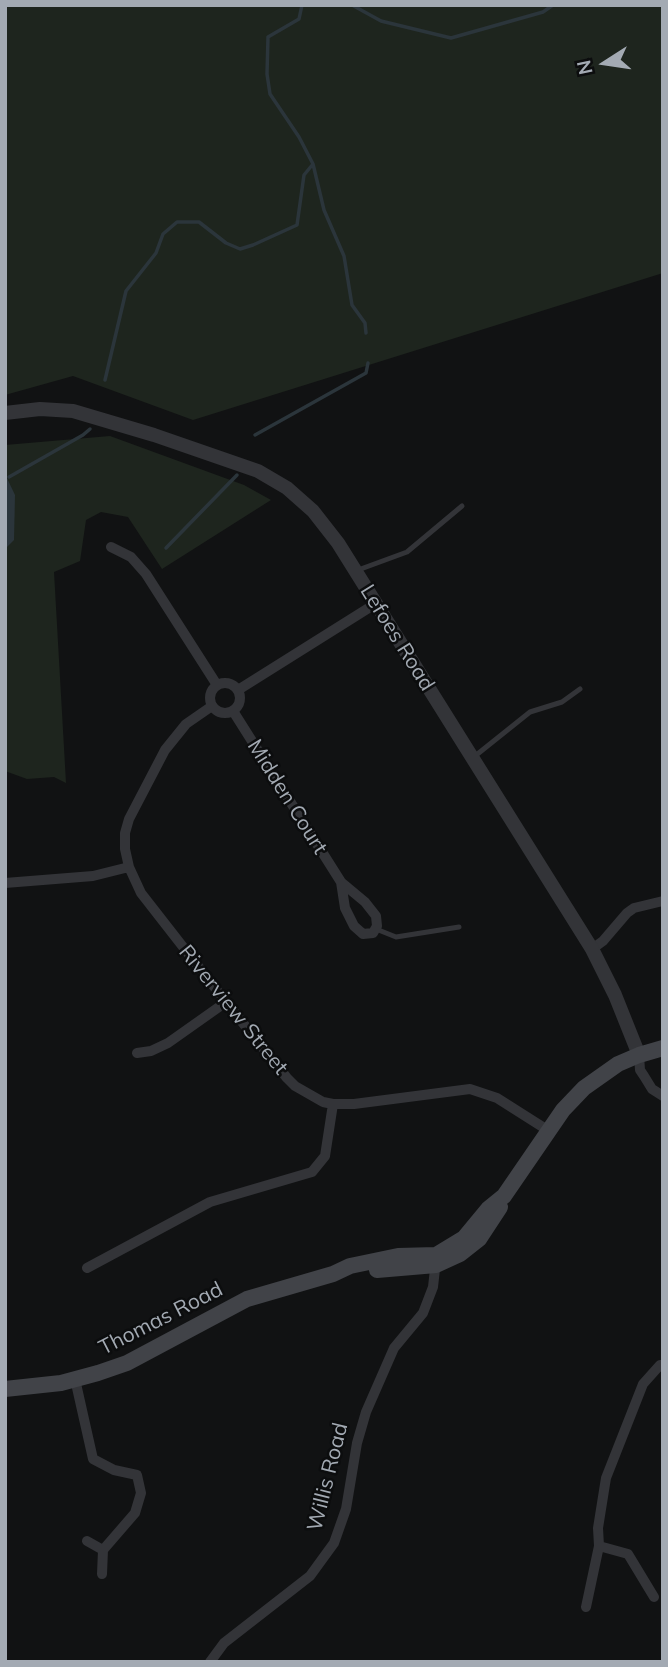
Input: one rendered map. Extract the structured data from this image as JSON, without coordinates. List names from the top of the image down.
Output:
{
  "streets": {
    "main road": ["Thomas Road"],
    "street": [
      "Lefoes Road",
      "Midden Court",
      "Riverview Street",
      "Willis Road"
    ]
  },
  "crossings": [
    ["Midden Court", "Riverview Street"],
    ["Thomas Road", "Willis Road"]
  ],
  "north": "left"
}
